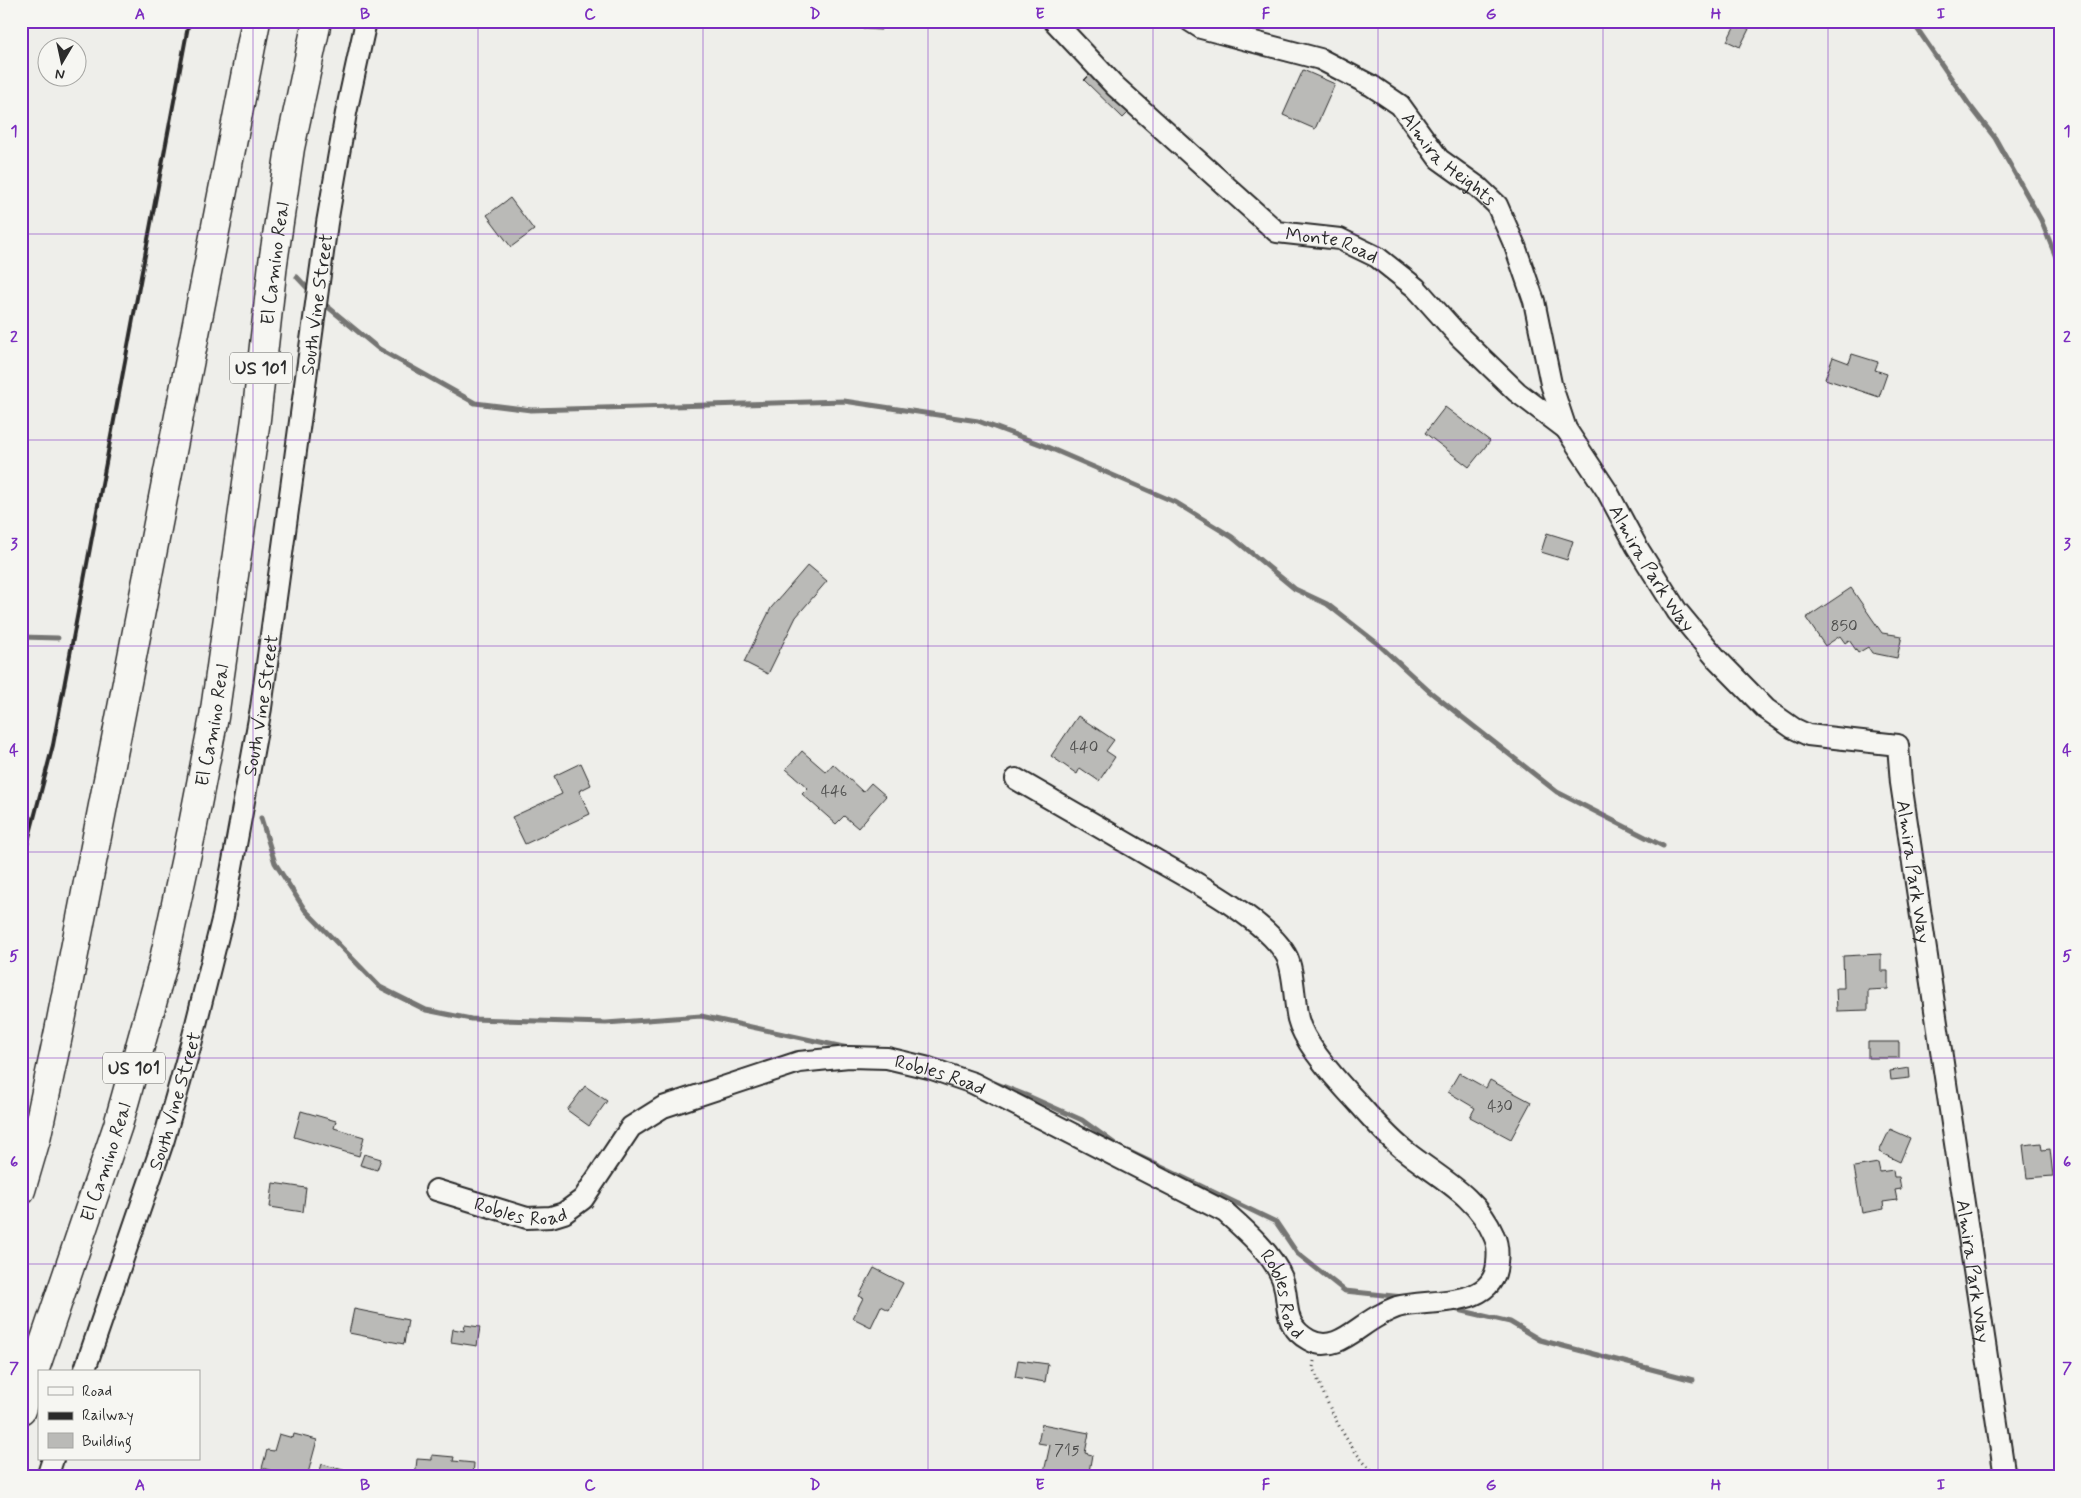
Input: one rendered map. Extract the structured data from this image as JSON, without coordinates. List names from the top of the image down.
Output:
{
  "streets": {
    "highway": ["El Camino Real", "US 101"],
    "street": [
      "Almira Heights",
      "Monte Road",
      "South Vine Street",
      "Almira Park Way",
      "Robles Road"
    ]
  },
  "crossings": [
    ["Almira Heights", "Monte Road"],
    ["Almira Heights", "Almira Park Way"],
    ["Monte Road", "Almira Park Way"]
  ],
  "house_numbers": [
    "850",
    "440",
    "446",
    "430",
    "715"
  ],
  "legend": ["Road", "Railway", "Building"],
  "north": "bottom",
  "grid": {
    "columns": [
      "A",
      "B",
      "C",
      "D",
      "E",
      "F",
      "G",
      "H",
      "I"
    ],
    "rows": [
      "1",
      "2",
      "3",
      "4",
      "5",
      "6",
      "7"
    ]
  }
}
